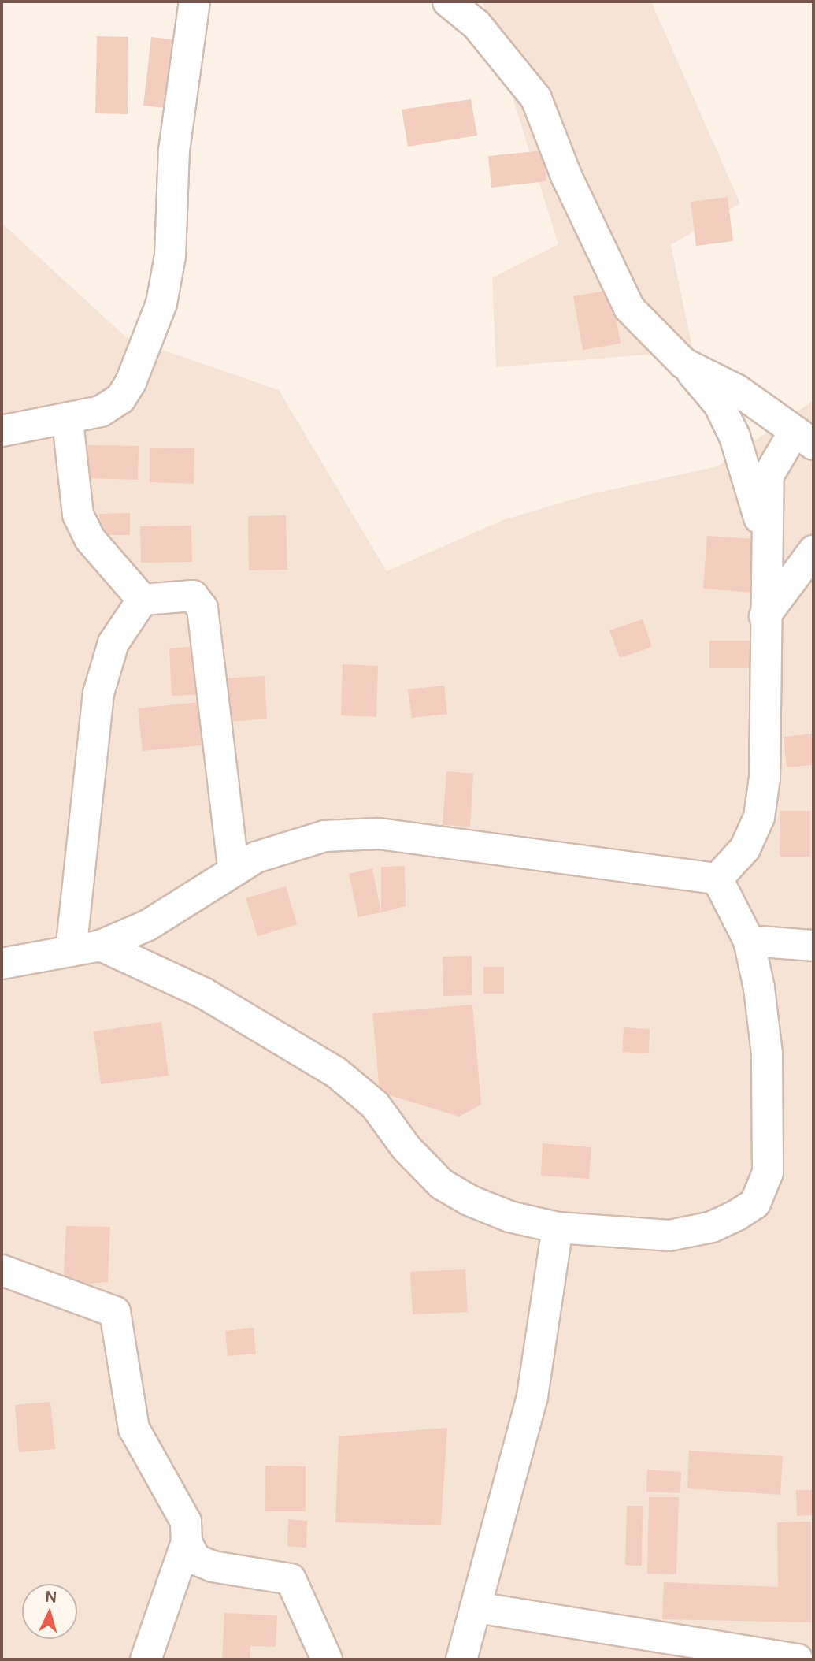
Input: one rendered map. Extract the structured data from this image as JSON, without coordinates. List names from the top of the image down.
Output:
{
  "north": "top"
}
